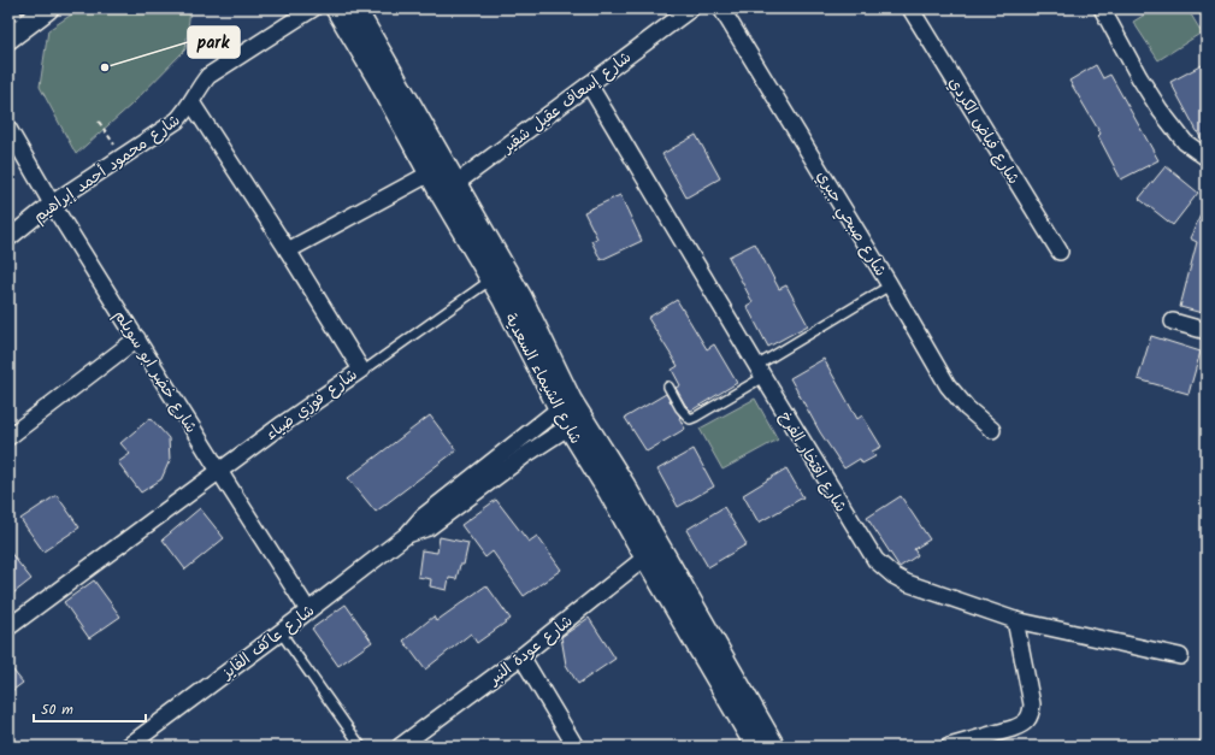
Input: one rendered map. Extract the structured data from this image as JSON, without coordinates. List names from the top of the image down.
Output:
{
  "streets": {
    "street": [
      "شارع إسعاف عقيل شقير",
      "شارع فياض الكردي",
      "شارع محمود أحمد إبراهيم",
      "شارع صبحي جبري",
      "شارع خضر ابو سويلم",
      "شارع الشيماء السعدية",
      "شارع فوزي ضياء",
      "شارع افتخار الفرخ",
      "شارع عاكف الفايز",
      "شارع عودة النبر"
    ]
  },
  "crossings": [
    ["شارع إسعاف عقيل شقير", "شارع الشيماء السعدية"],
    ["شارع إسعاف عقيل شقير", "شارع افتخار الفرخ"],
    ["شارع محمود أحمد إبراهيم", "شارع خضر ابو سويلم"],
    ["شارع محمود أحمد إبراهيم", "شارع فوزي ضياء"],
    ["شارع خضر ابو سويلم", "شارع فوزي ضياء"],
    ["شارع خضر ابو سويلم", "شارع عاكف الفايز"],
    ["شارع الشيماء السعدية", "شارع عاكف الفايز"],
    ["شارع الشيماء السعدية", "شارع عودة النبر"]
  ],
  "places": ["park"],
  "scale_bar": "50 m"
}
